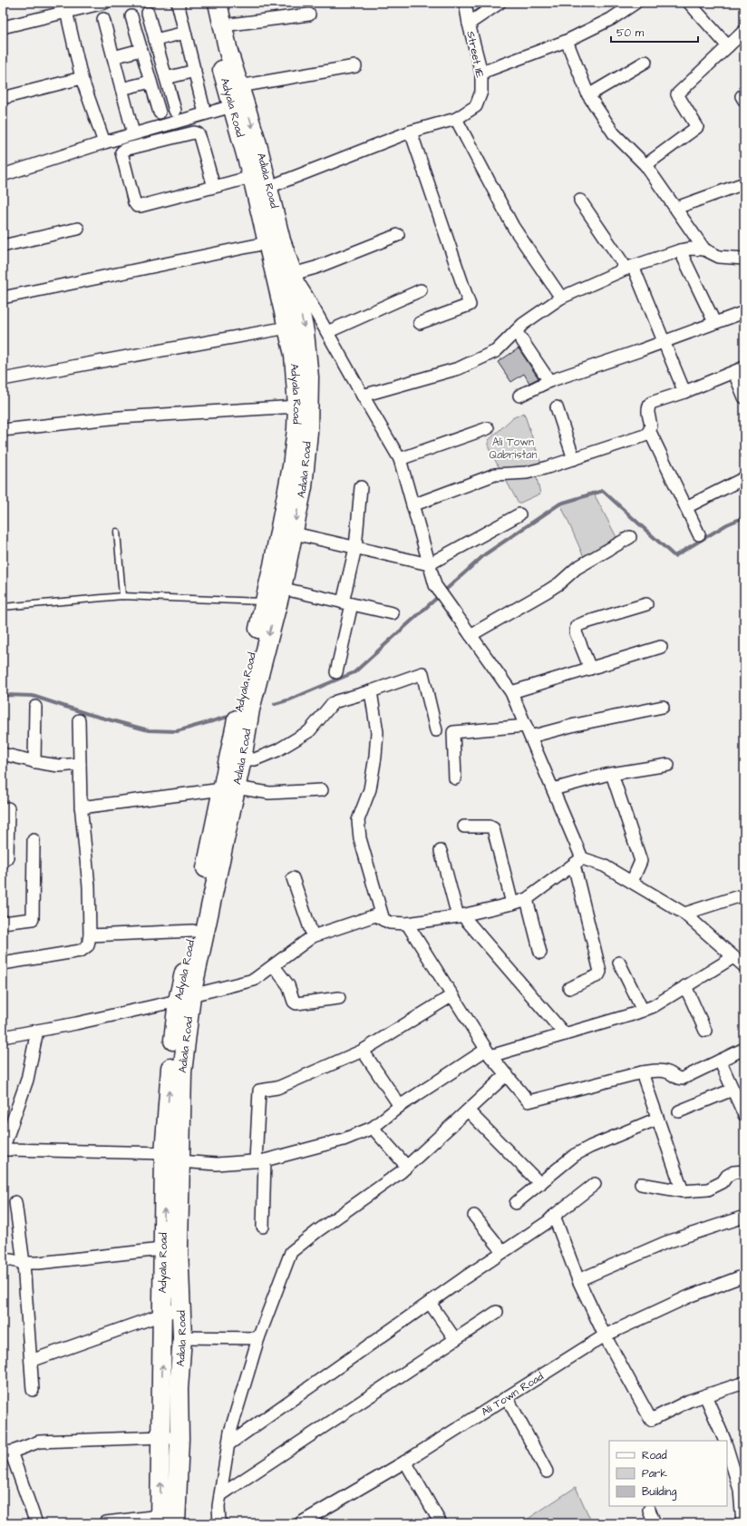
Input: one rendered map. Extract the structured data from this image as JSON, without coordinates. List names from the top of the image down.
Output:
{
  "streets": {
    "main road": ["Adyala Road", "Adiala Road"],
    "street": ["Street 11E", "Ali Town Road"]
  },
  "crossings": [
    ["Adyala Road", "Adiala Road"]
  ],
  "parks": ["Ali Town Qabristan"],
  "legend": ["Road", "Park", "Building"],
  "scale_bar": "50 m"
}
